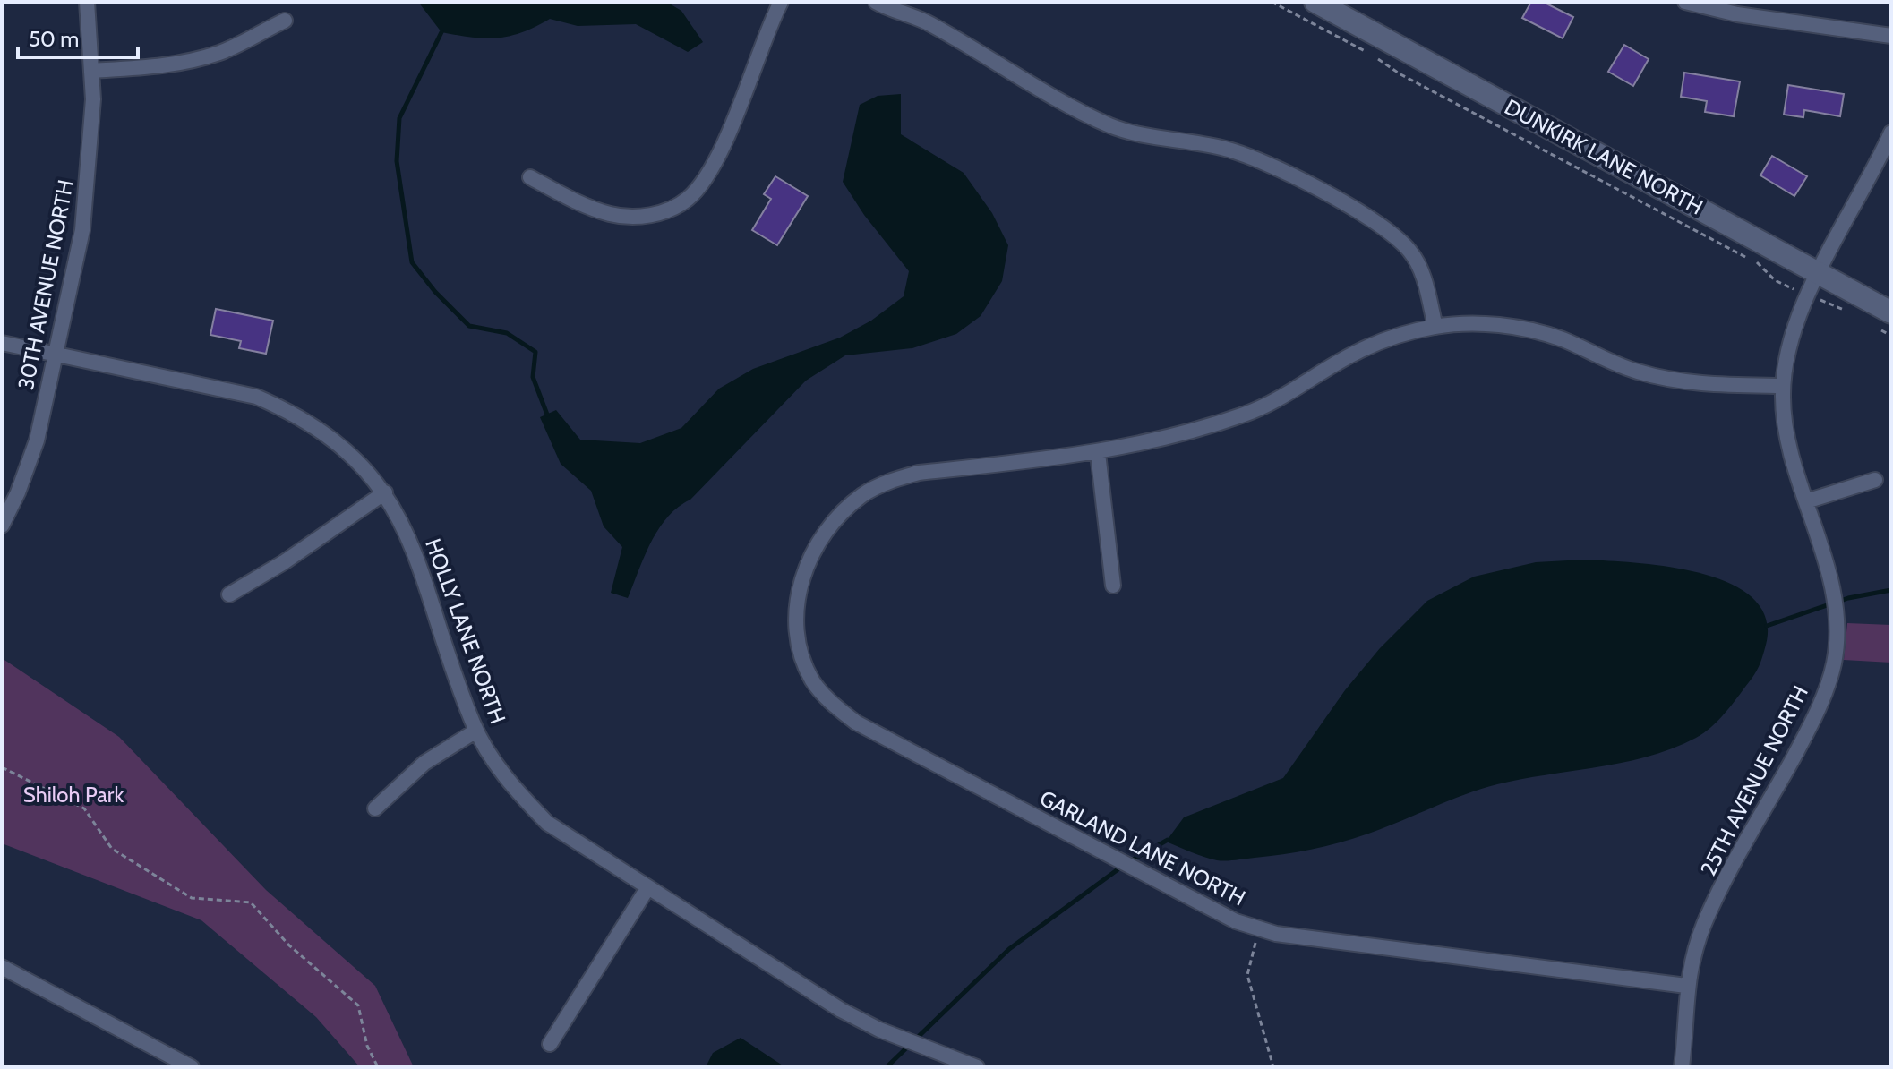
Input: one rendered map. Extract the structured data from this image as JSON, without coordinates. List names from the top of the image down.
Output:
{
  "streets": {
    "street": [
      "DUNKIRK LANE NORTH",
      "30TH AVENUE NORTH",
      "HOLLY LANE NORTH",
      "25TH AVENUE NORTH",
      "GARLAND LANE NORTH"
    ]
  },
  "crossings": [
    ["DUNKIRK LANE NORTH", "25TH AVENUE NORTH"],
    ["30TH AVENUE NORTH", "HOLLY LANE NORTH"],
    ["25TH AVENUE NORTH", "GARLAND LANE NORTH"]
  ],
  "parks": ["Shiloh Park"],
  "scale_bar": "50 m"
}
